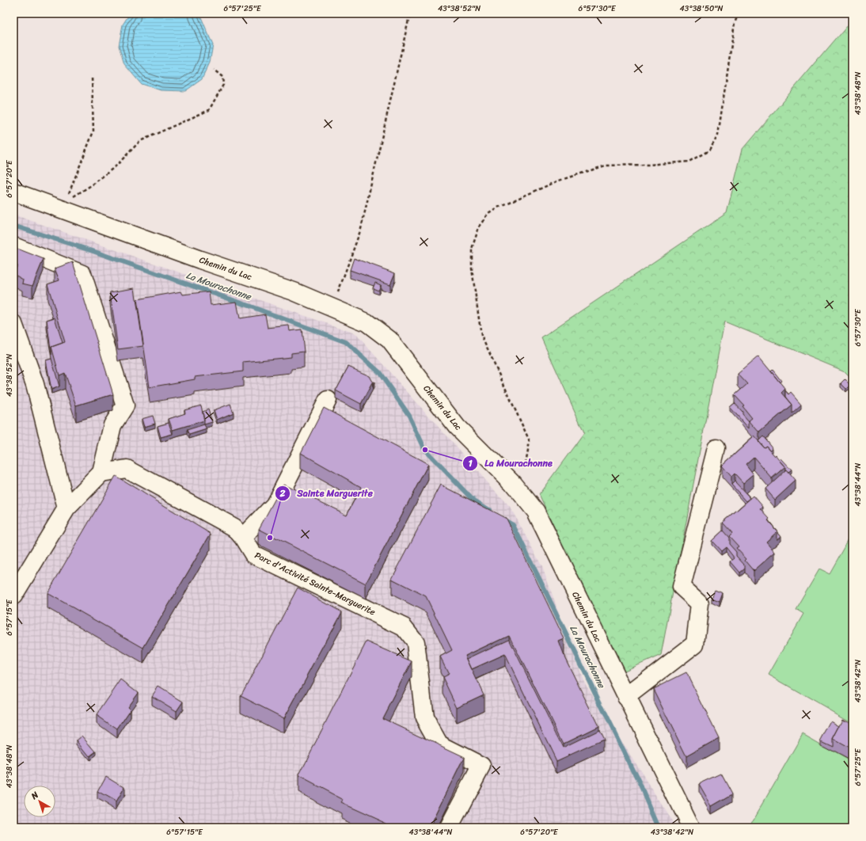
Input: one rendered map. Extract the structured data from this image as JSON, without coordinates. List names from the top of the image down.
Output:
{
  "streets": {
    "street": ["Chemin du Lac", "Parc d'Activité Sainte-Marguerite"]
  },
  "water": ["La Mourachonne"],
  "places": ["La Mourachonne", "Sainte Marguerite"],
  "north": "top left",
  "coordinates": [
    "6°57'25\"E",
    "43°38'52\"N",
    "6°57'30\"E",
    "43°38'50\"N",
    "43°38'48\"N",
    "6°57'20\"E",
    "43°38'44\"N",
    "6°57'15\"E",
    "43°38'42\"N"
  ]
}
